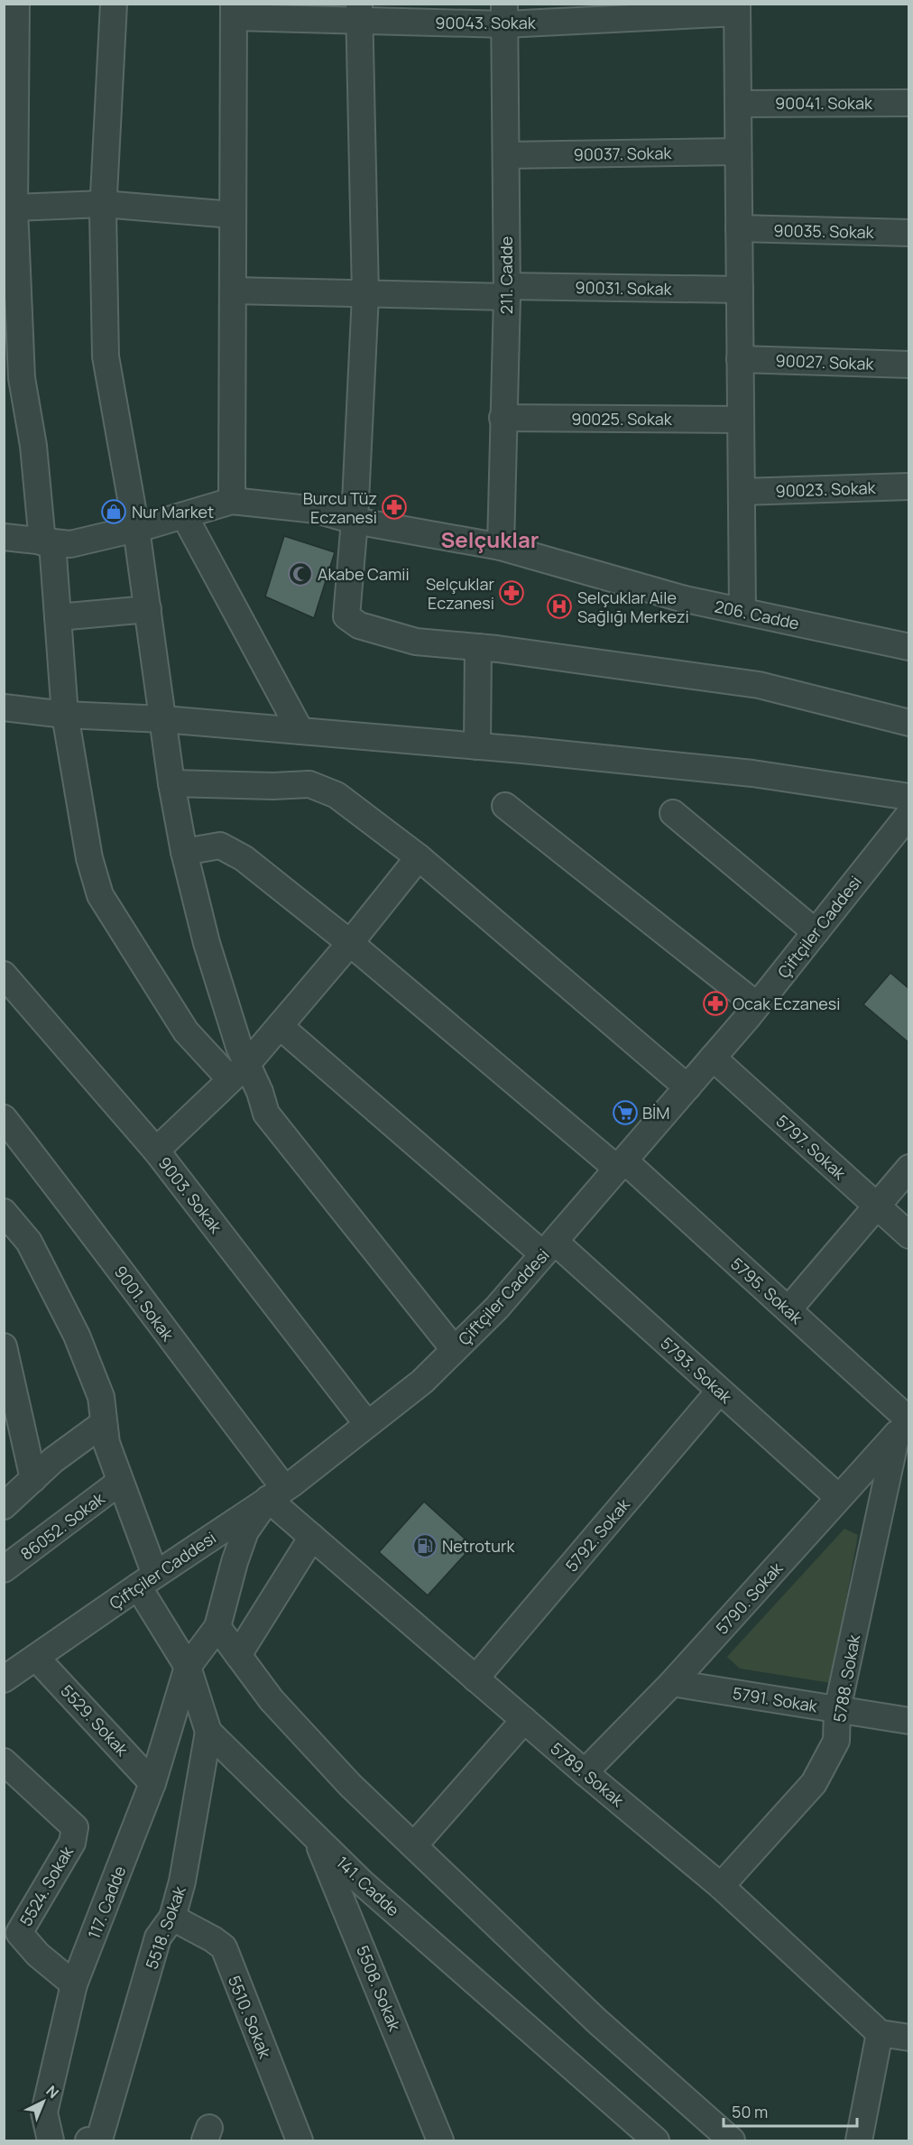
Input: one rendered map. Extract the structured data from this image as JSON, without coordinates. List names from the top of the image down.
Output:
{
  "streets": {
    "street": [
      "90043. Sokak",
      "90041. Sokak",
      "90037. Sokak",
      "90035. Sokak",
      "211. Cadde",
      "90031. Sokak",
      "90027. Sokak",
      "90025. Sokak",
      "90023. Sokak",
      "206. Cadde",
      "Çiftçiler Caddesi",
      "5797. Sokak",
      "9003. Sokak",
      "5795. Sokak",
      "9001. Sokak",
      "5793. Sokak",
      "86052. Sokak",
      "5792. Sokak",
      "5790. Sokak",
      "5788. Sokak",
      "5791. Sokak",
      "5529. Sokak",
      "5789. Sokak",
      "5524. Sokak",
      "141. Cadde",
      "117. Cadde",
      "5518. Sokak",
      "5508. Sokak",
      "5510. Sokak"
    ]
  },
  "crossings": [
    ["90043. Sokak", "211. Cadde"],
    ["90037. Sokak", "211. Cadde"],
    ["211. Cadde", "90031. Sokak"],
    ["211. Cadde", "90025. Sokak"],
    ["211. Cadde", "206. Cadde"],
    ["Çiftçiler Caddesi", "5797. Sokak"],
    ["Çiftçiler Caddesi", "9003. Sokak"],
    ["Çiftçiler Caddesi", "5795. Sokak"],
    ["Çiftçiler Caddesi", "9001. Sokak"],
    ["Çiftçiler Caddesi", "5793. Sokak"],
    ["Çiftçiler Caddesi", "5529. Sokak"],
    ["Çiftçiler Caddesi", "5789. Sokak"],
    ["Çiftçiler Caddesi", "141. Cadde"],
    ["5795. Sokak", "5790. Sokak"],
    ["5795. Sokak", "5788. Sokak"],
    ["9001. Sokak", "5789. Sokak"],
    ["5793. Sokak", "5792. Sokak"],
    ["5793. Sokak", "5790. Sokak"],
    ["86052. Sokak", "141. Cadde"],
    ["5792. Sokak", "5789. Sokak"],
    ["5790. Sokak", "5788. Sokak"],
    ["5790. Sokak", "5791. Sokak"],
    ["5790. Sokak", "5789. Sokak"],
    ["5788. Sokak", "5791. Sokak"],
    ["5788. Sokak", "5789. Sokak"],
    ["5529. Sokak", "117. Cadde"],
    ["5524. Sokak", "117. Cadde"],
    ["141. Cadde", "117. Cadde"],
    ["141. Cadde", "5518. Sokak"],
    ["141. Cadde", "5508. Sokak"],
    ["5518. Sokak", "5510. Sokak"]
  ],
  "districts": ["Selçuklar"],
  "places": {
    "pharmacy": ["Burcu Tüz Eczanesi", "Selçuklar Eczanesi", "Ocak Eczanesi"],
    "shop": ["Nur Market"],
    "mosque": ["Akabe Camii"],
    "hospital": ["Selçuklar Aile Sağlığı Merkezi"],
    "supermarket": ["BİM"],
    "fuel station": ["Netroturk"]
  },
  "scale_bar": "50 m",
  "north": "top right"
}
